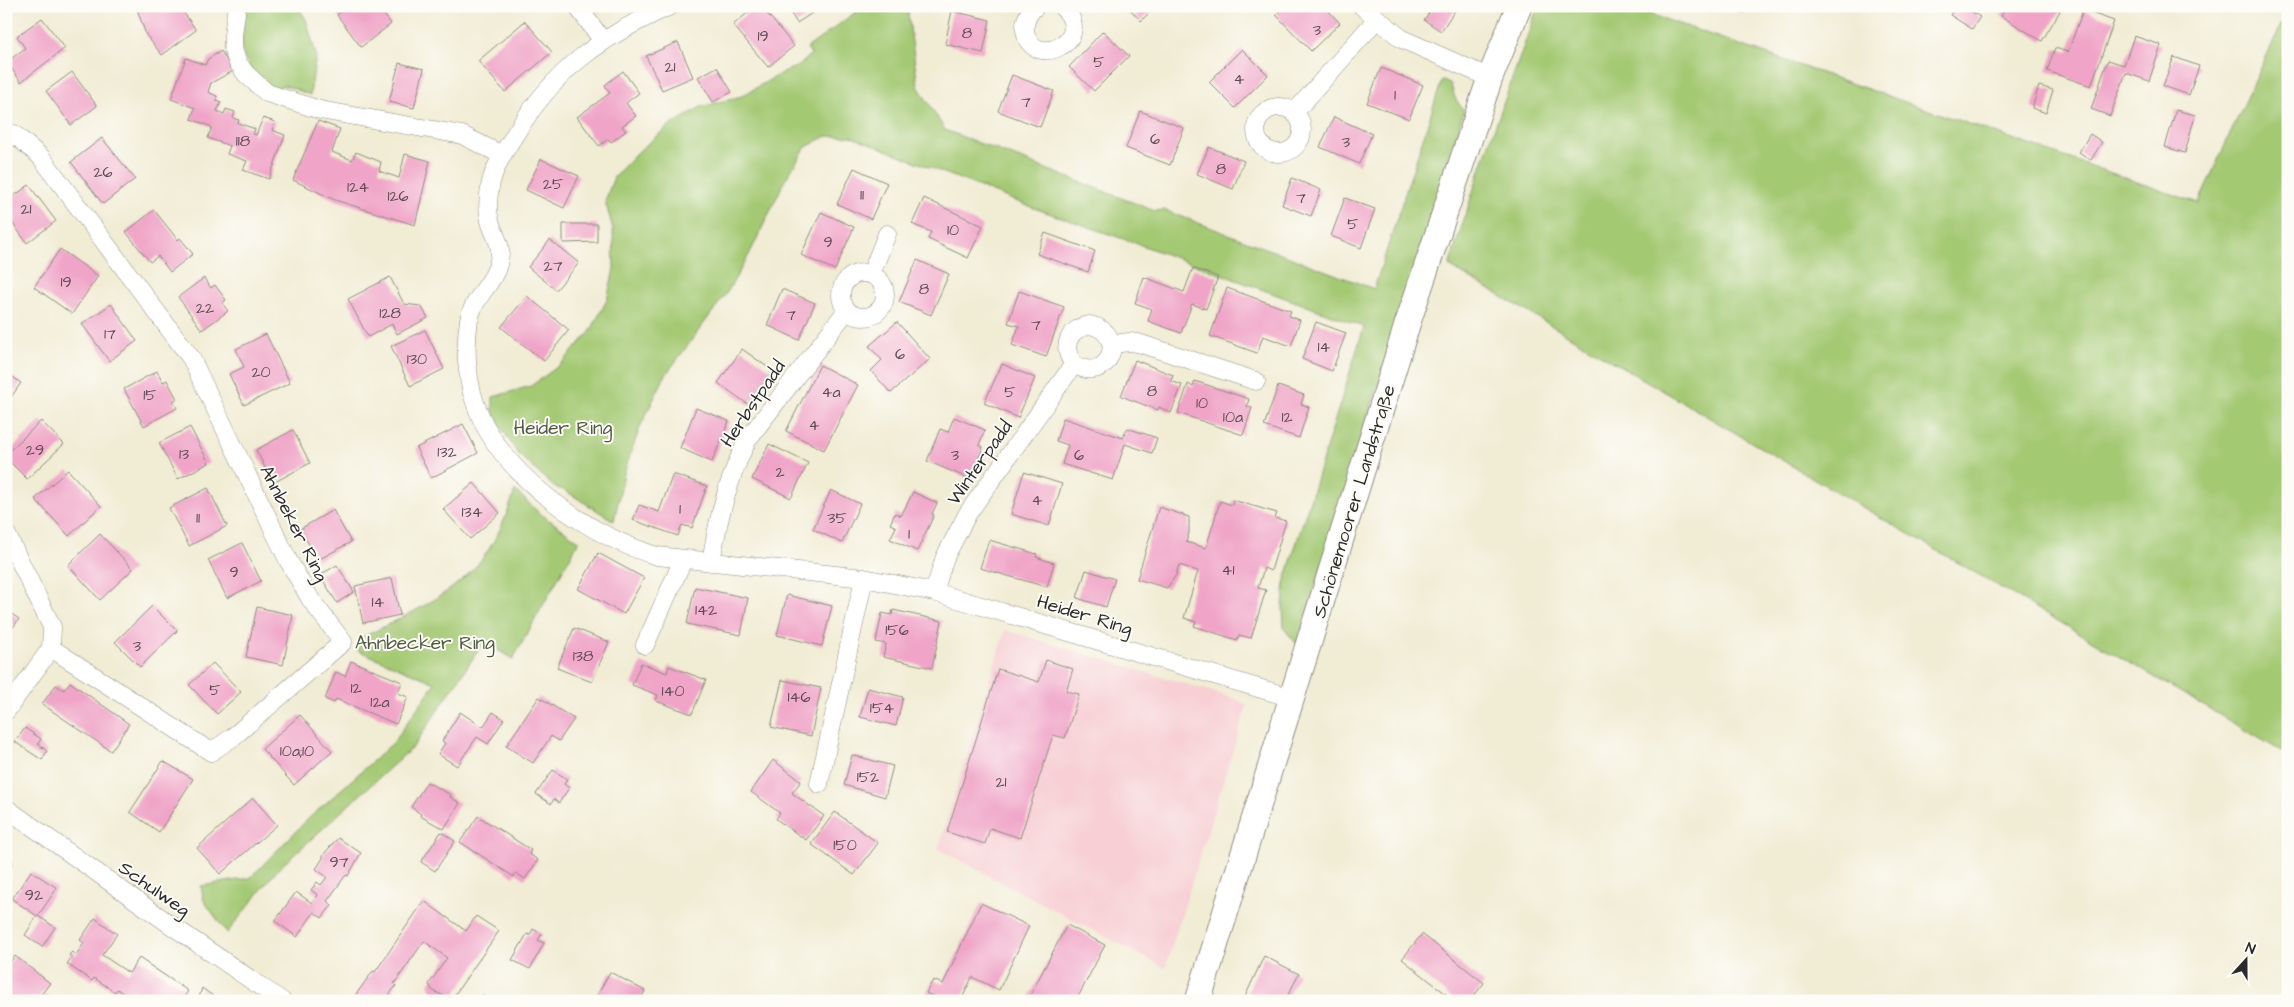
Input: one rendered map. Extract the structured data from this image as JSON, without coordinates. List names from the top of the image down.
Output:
{
  "streets": {
    "street": [
      "Herbstpadd",
      "Winterpadd",
      "Schönemoorer Landstraße",
      "Ahnbeker Ring",
      "Heider Ring",
      "Schulweg"
    ]
  },
  "crossings": [
    ["Herbstpadd", "Heider Ring"],
    ["Winterpadd", "Heider Ring"],
    ["Schönemoorer Landstraße", "Heider Ring"]
  ],
  "parks": ["Heider Ring", "Ahnbecker Ring"],
  "house_numbers": [
    "3",
    "8",
    "19",
    "5",
    "21",
    "4",
    "1",
    "7",
    "6",
    "118",
    "3",
    "8",
    "26",
    "25",
    "124",
    "11",
    "126",
    "7",
    "21",
    "5",
    "10",
    "9",
    "27",
    "19",
    "8",
    "22",
    "128",
    "7",
    "7",
    "17",
    "14",
    "6",
    "130",
    "20",
    "8",
    "4a",
    "5",
    "15",
    "10",
    "10a",
    "12",
    "4",
    "29",
    "132",
    "13",
    "3",
    "6",
    "2",
    "4",
    "1",
    "134",
    "11",
    "35",
    "1",
    "41",
    "9",
    "14",
    "142",
    "156",
    "3",
    "138",
    "12",
    "5",
    "140",
    "146",
    "12a",
    "154",
    "10a;10",
    "152",
    "21",
    "150",
    "97",
    "92"
  ],
  "north": "top"
}
